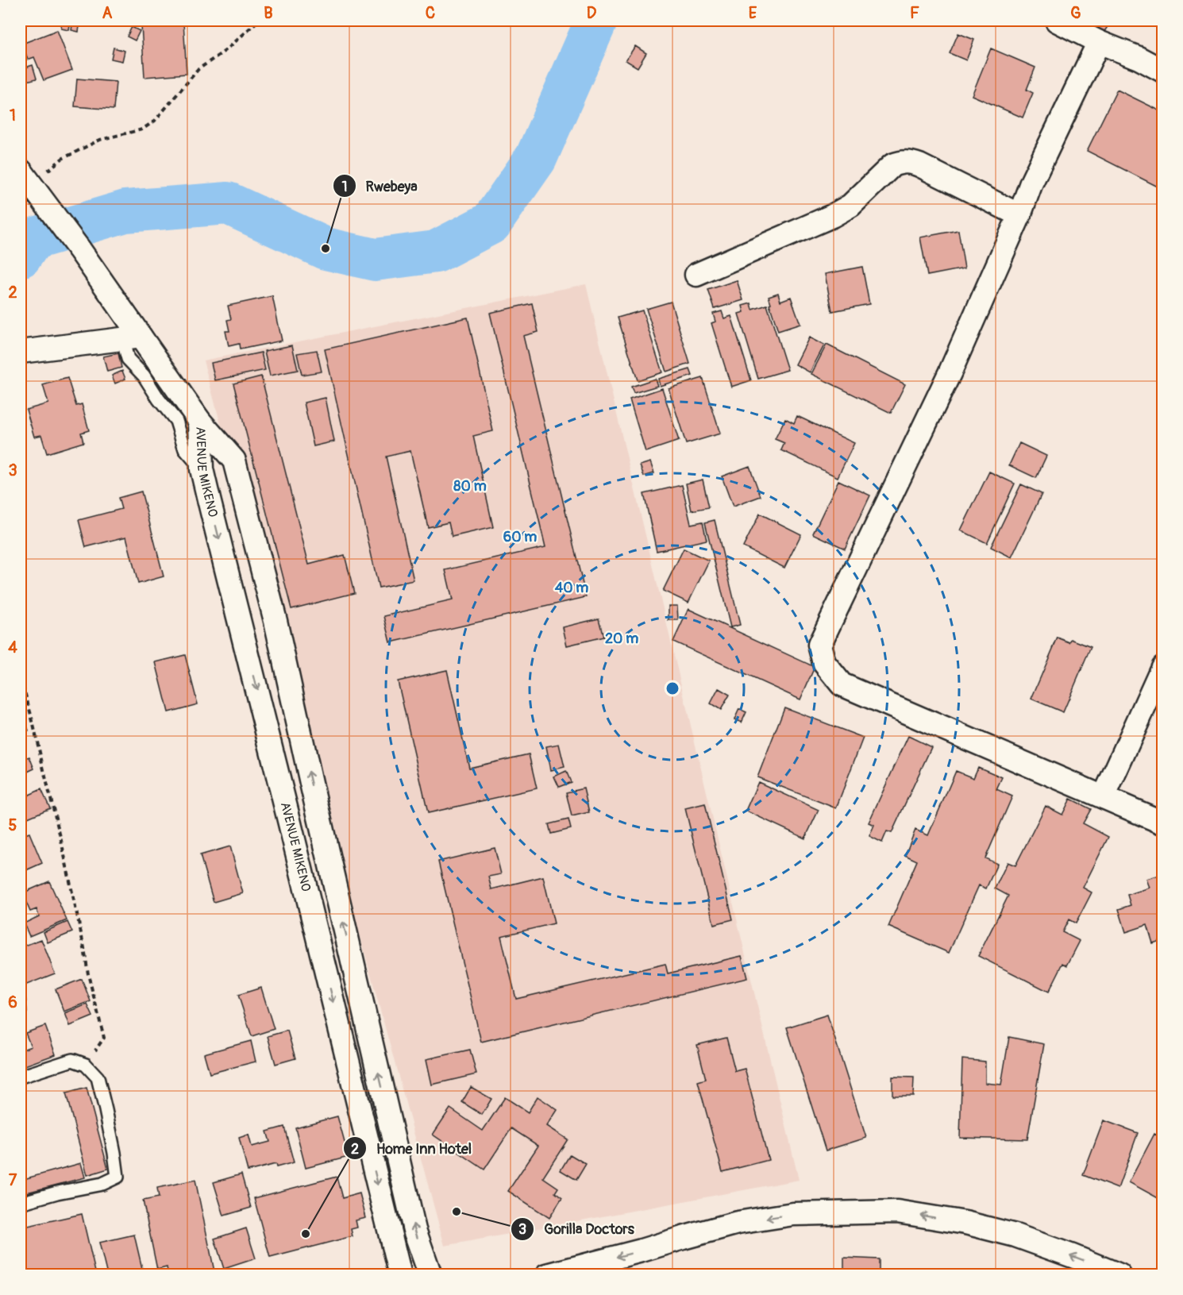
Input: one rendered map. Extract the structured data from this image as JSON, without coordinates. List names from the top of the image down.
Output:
{
  "streets": {
    "street": ["AVENUE MIKENO"]
  },
  "places": ["Rwebeya", "Gorilla Doctors", "Home Inn Hotel"],
  "grid": {
    "columns": [
      "A",
      "B",
      "C",
      "D",
      "E",
      "F",
      "G"
    ],
    "rows": [
      "1",
      "2",
      "3",
      "4",
      "5",
      "6",
      "7"
    ]
  },
  "rings": [
    "80 m",
    "60 m",
    "40 m",
    "20 m"
  ]
}
